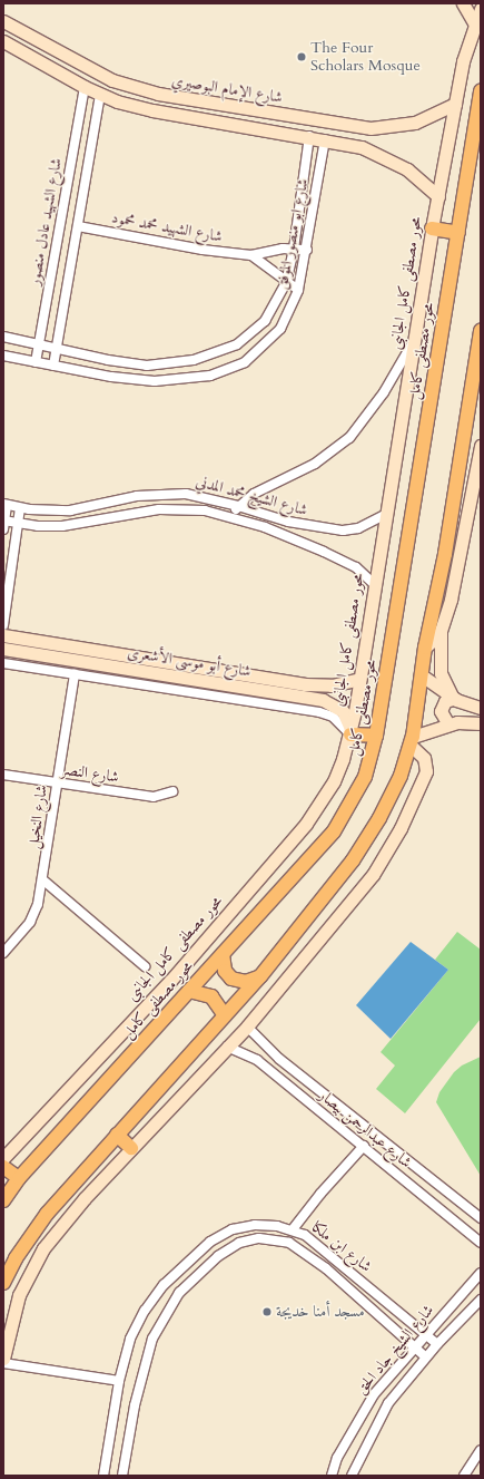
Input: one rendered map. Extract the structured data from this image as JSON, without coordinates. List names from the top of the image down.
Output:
{
  "streets": {
    "main road": ["محور مصطفى كامل"],
    "street": [
      "شارع الإمام البوصيري",
      "شارع الشهيد عادل منصور",
      "شارع الشهيد محمد محمود",
      "شارع ابو منصور الموفق",
      "محور مصطفى كامل الجانبى",
      "شارع الشيخ محمد المدني",
      "شارع أبو موسى الأشعرى",
      "شارع النصر",
      "شارع النخيل",
      "شارع عبدالرحمن بيصار",
      "شارع ابن ملكا",
      "شارع الشيخ جاد الحق"
    ]
  },
  "crossings": [
    ["شارع الإمام البوصيري", "شارع الشهيد عادل منصور"],
    ["شارع الإمام البوصيري", "شارع ابو منصور الموفق"],
    ["شارع الإمام البوصيري", "محور مصطفى كامل الجانبى"],
    ["شارع الشهيد عادل منصور", "شارع الشهيد محمد محمود"],
    ["شارع الشهيد عادل منصور", "شارع ابو منصور الموفق"],
    ["شارع الشهيد محمد محمود", "شارع ابو منصور الموفق"],
    ["محور مصطفى كامل الجانبى", "شارع الشيخ محمد المدني"],
    ["محور مصطفى كامل الجانبى", "شارع أبو موسى الأشعرى"],
    ["شارع النصر", "شارع النخيل"],
    ["شارع ابن ملكا", "شارع الشيخ جاد الحق"]
  ],
  "places": ["The Four Scholars Mosque", "مسجد أمنا خديجة"]
}
